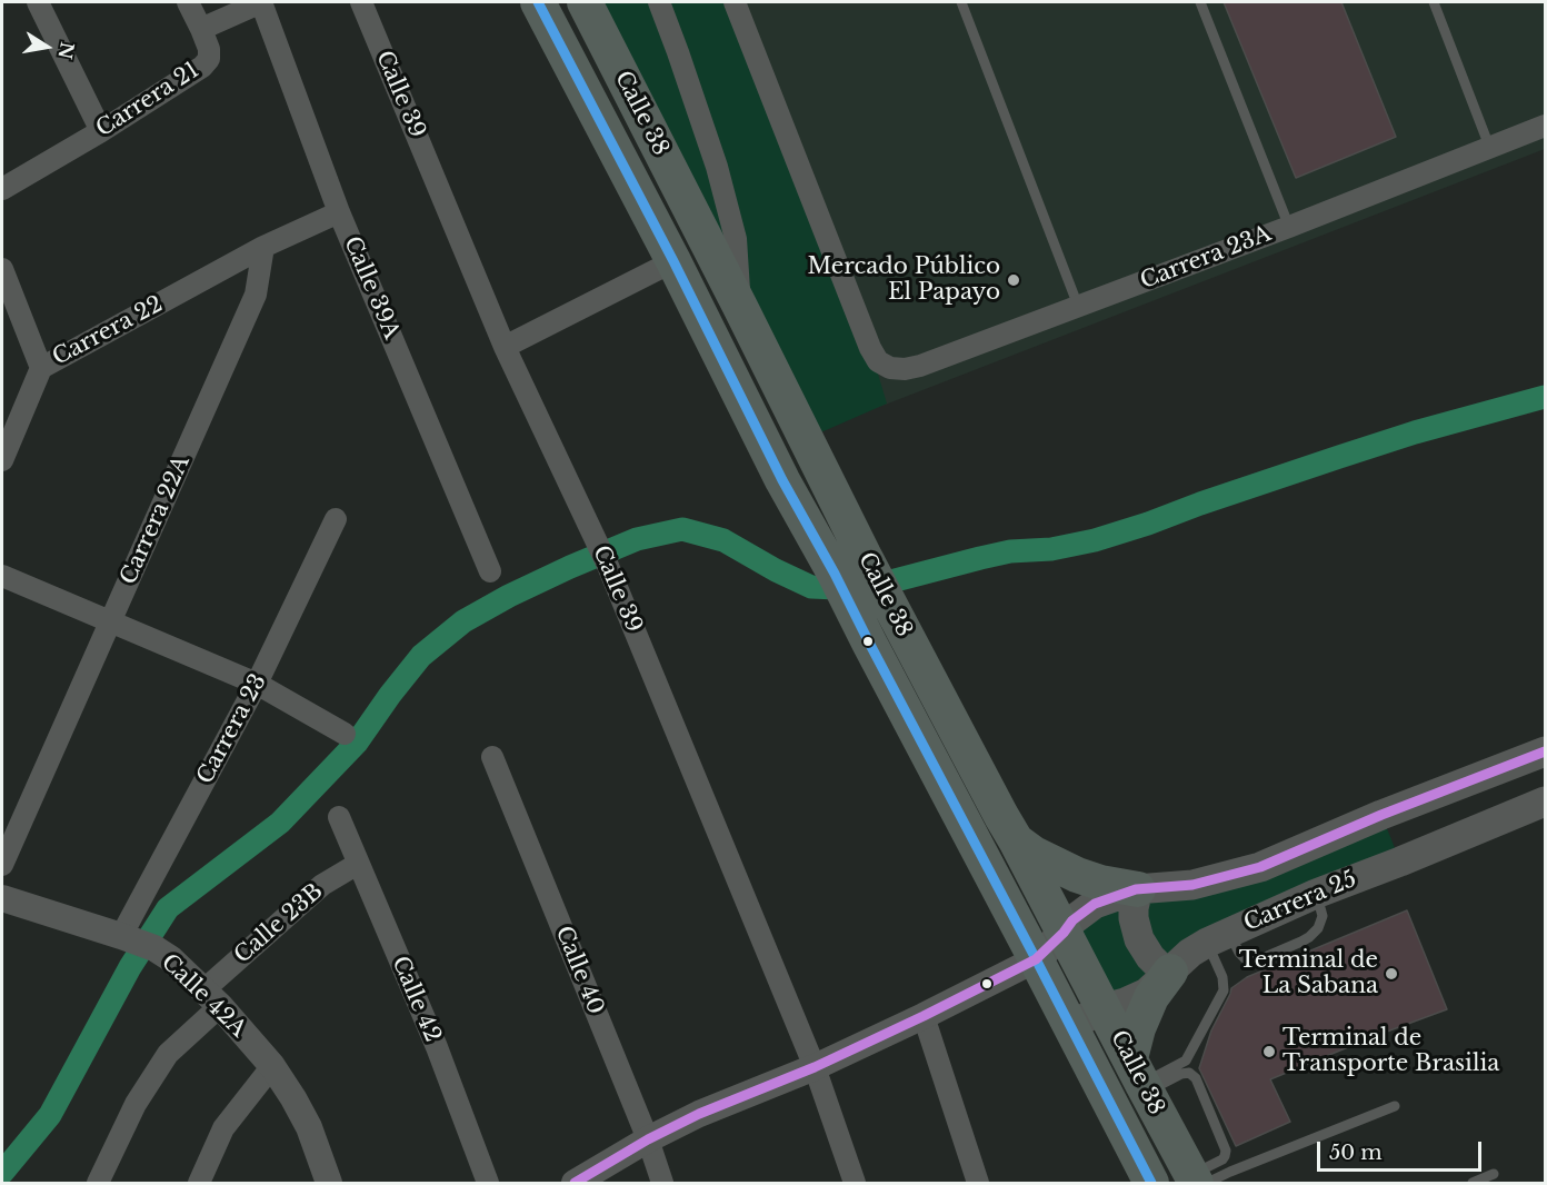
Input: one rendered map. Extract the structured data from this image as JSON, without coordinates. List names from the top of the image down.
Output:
{
  "streets": {
    "highway": ["Calle 38"],
    "main road": ["Carrera 25"],
    "street": [
      "Calle 39",
      "Carrera 21",
      "Carrera 23A",
      "Calle 39A",
      "Carrera 22",
      "Carrera 22A",
      "Carrera 23",
      "Calle 23B",
      "Calle 40",
      "Calle 42A",
      "Calle 42"
    ]
  },
  "crossings": [
    ["Carrera 21", "Calle 39A"],
    ["Calle 38", "Carrera 25"],
    ["Carrera 22", "Carrera 22A"],
    ["Carrera 23", "Calle 42A"],
    ["Calle 23B", "Calle 42A"],
    ["Calle 23B", "Calle 42"]
  ],
  "places": ["Mercado Público El Papayo", "Terminal de La Sabana", "Terminal de Transporte Brasilia"],
  "scale_bar": "50 m",
  "north": "right"
}
